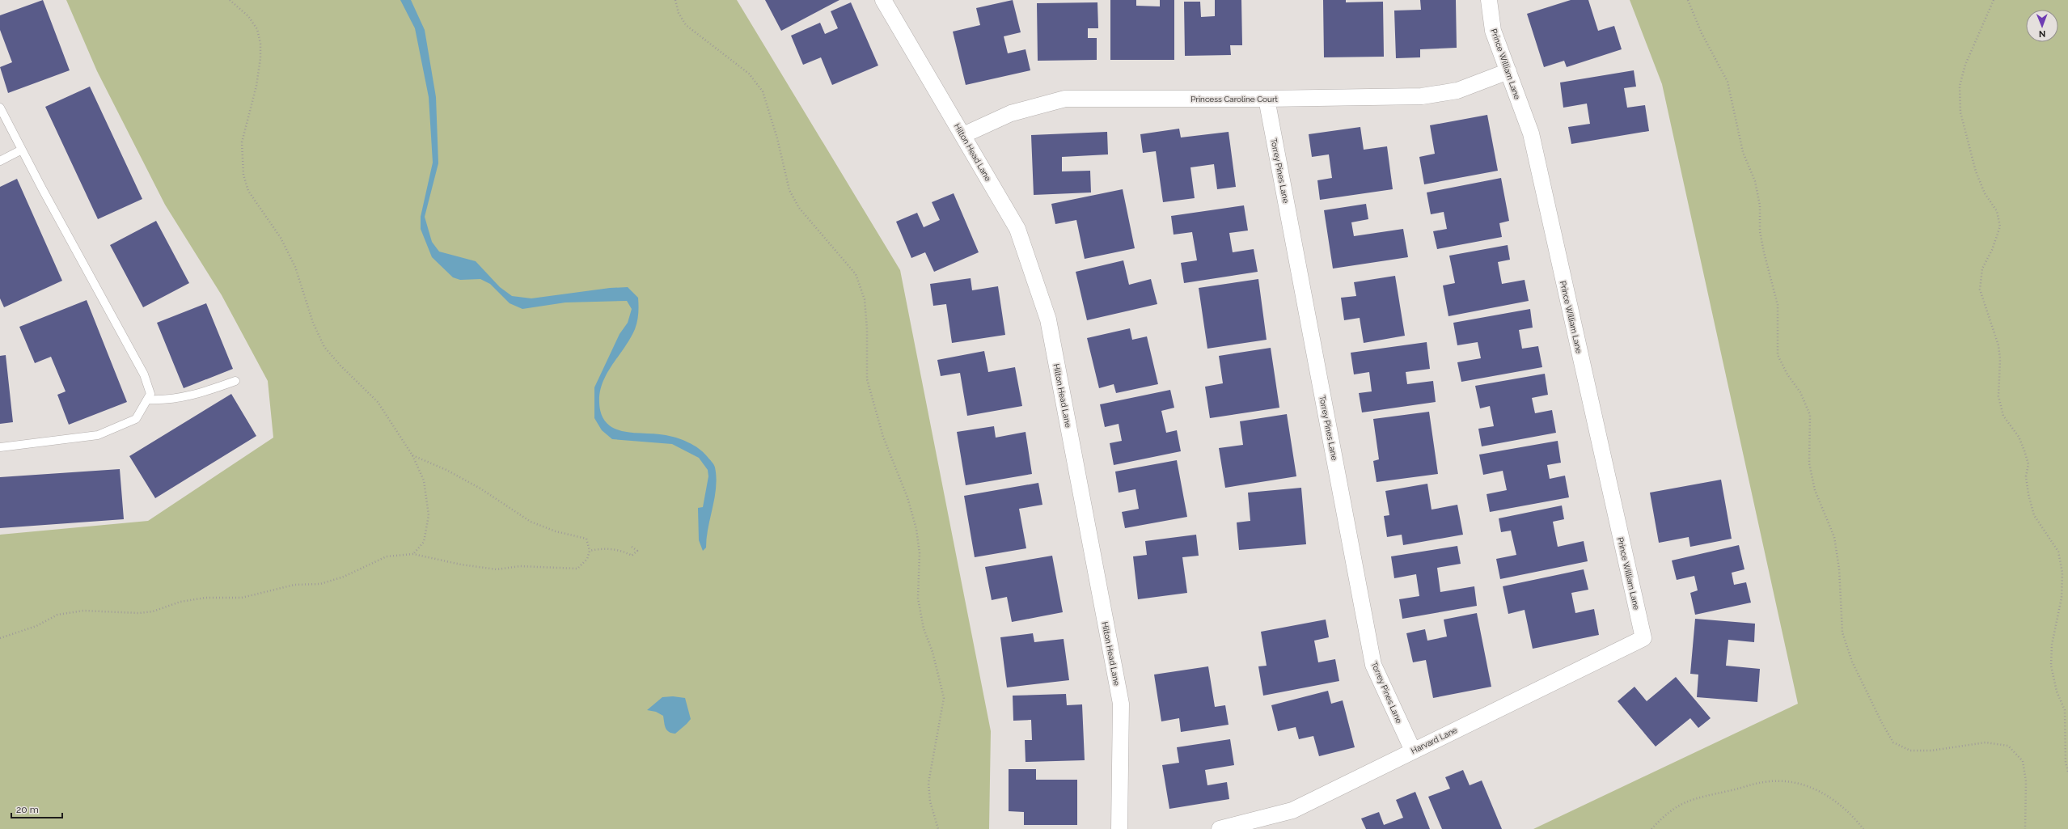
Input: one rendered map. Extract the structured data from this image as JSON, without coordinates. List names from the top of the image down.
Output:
{
  "streets": {
    "street": [
      "Prince William Lane",
      "Princess Caroline Court",
      "Hilton Head Lane",
      "Torrey Pines Lane",
      "Harvard Lane"
    ]
  },
  "crossings": [
    ["Prince William Lane", "Princess Caroline Court"],
    ["Prince William Lane", "Harvard Lane"],
    ["Princess Caroline Court", "Hilton Head Lane"],
    ["Princess Caroline Court", "Torrey Pines Lane"],
    ["Torrey Pines Lane", "Harvard Lane"]
  ],
  "scale_bar": "20 m",
  "north": "bottom"
}
